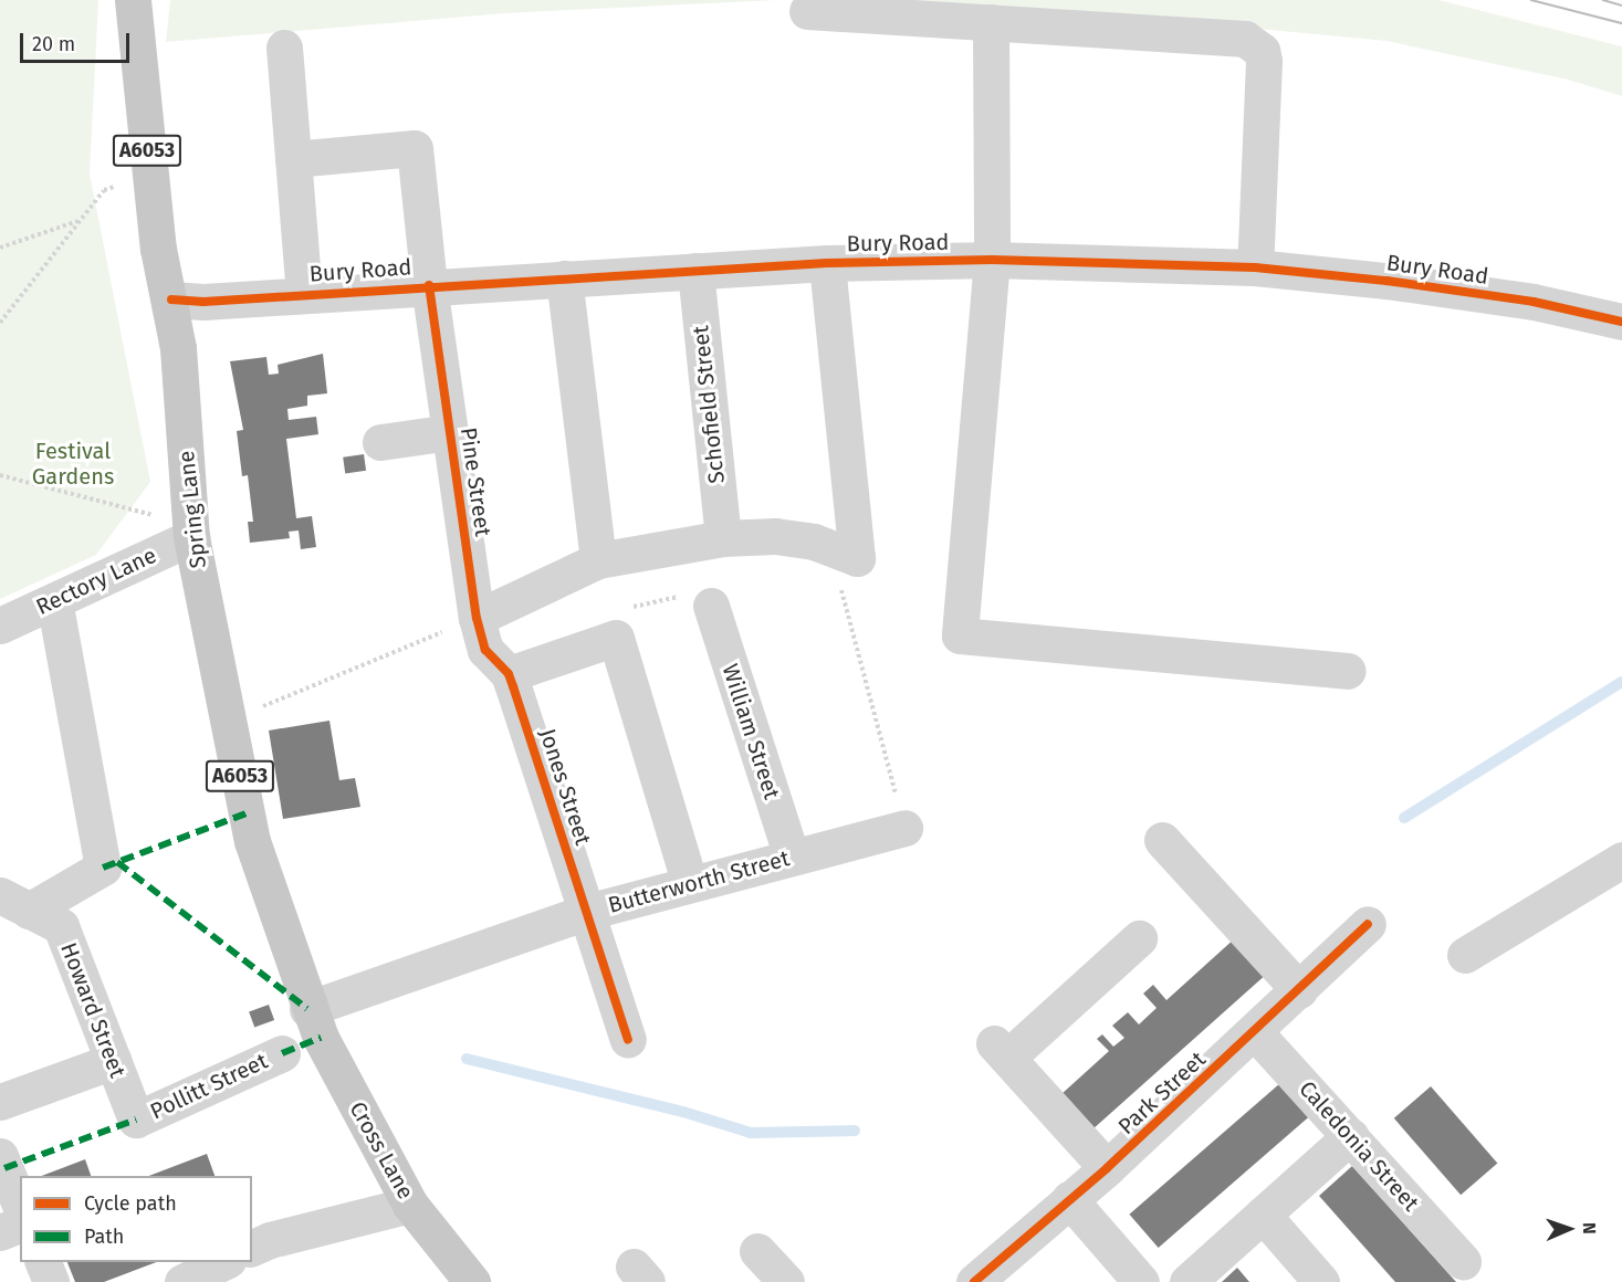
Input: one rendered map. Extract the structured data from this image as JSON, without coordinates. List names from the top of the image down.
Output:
{
  "streets": {
    "main road": ["A6053", "Spring Lane", "Cross Lane"],
    "street": [
      "Bury Road",
      "Schofield Street",
      "Pine Street",
      "Rectory Lane",
      "William Street",
      "Jones Street",
      "Butterworth Street",
      "Howard Street",
      "Pollitt Street",
      "Park Street",
      "Caledonia Street"
    ]
  },
  "crossings": [
    ["Bury Road", "Schofield Street"],
    ["Bury Road", "Pine Street"],
    ["Bury Road", "Spring Lane"],
    ["Pine Street", "Jones Street"],
    ["Spring Lane", "Rectory Lane"],
    ["Spring Lane", "Butterworth Street"],
    ["Spring Lane", "Cross Lane"],
    ["William Street", "Butterworth Street"],
    ["Jones Street", "Butterworth Street"],
    ["Butterworth Street", "Cross Lane"],
    ["Howard Street", "Pollitt Street"],
    ["Park Street", "Caledonia Street"]
  ],
  "parks": ["Festival Gardens"],
  "legend": ["Cycle path", "Path"],
  "scale_bar": "20 m",
  "north": "right"
}
